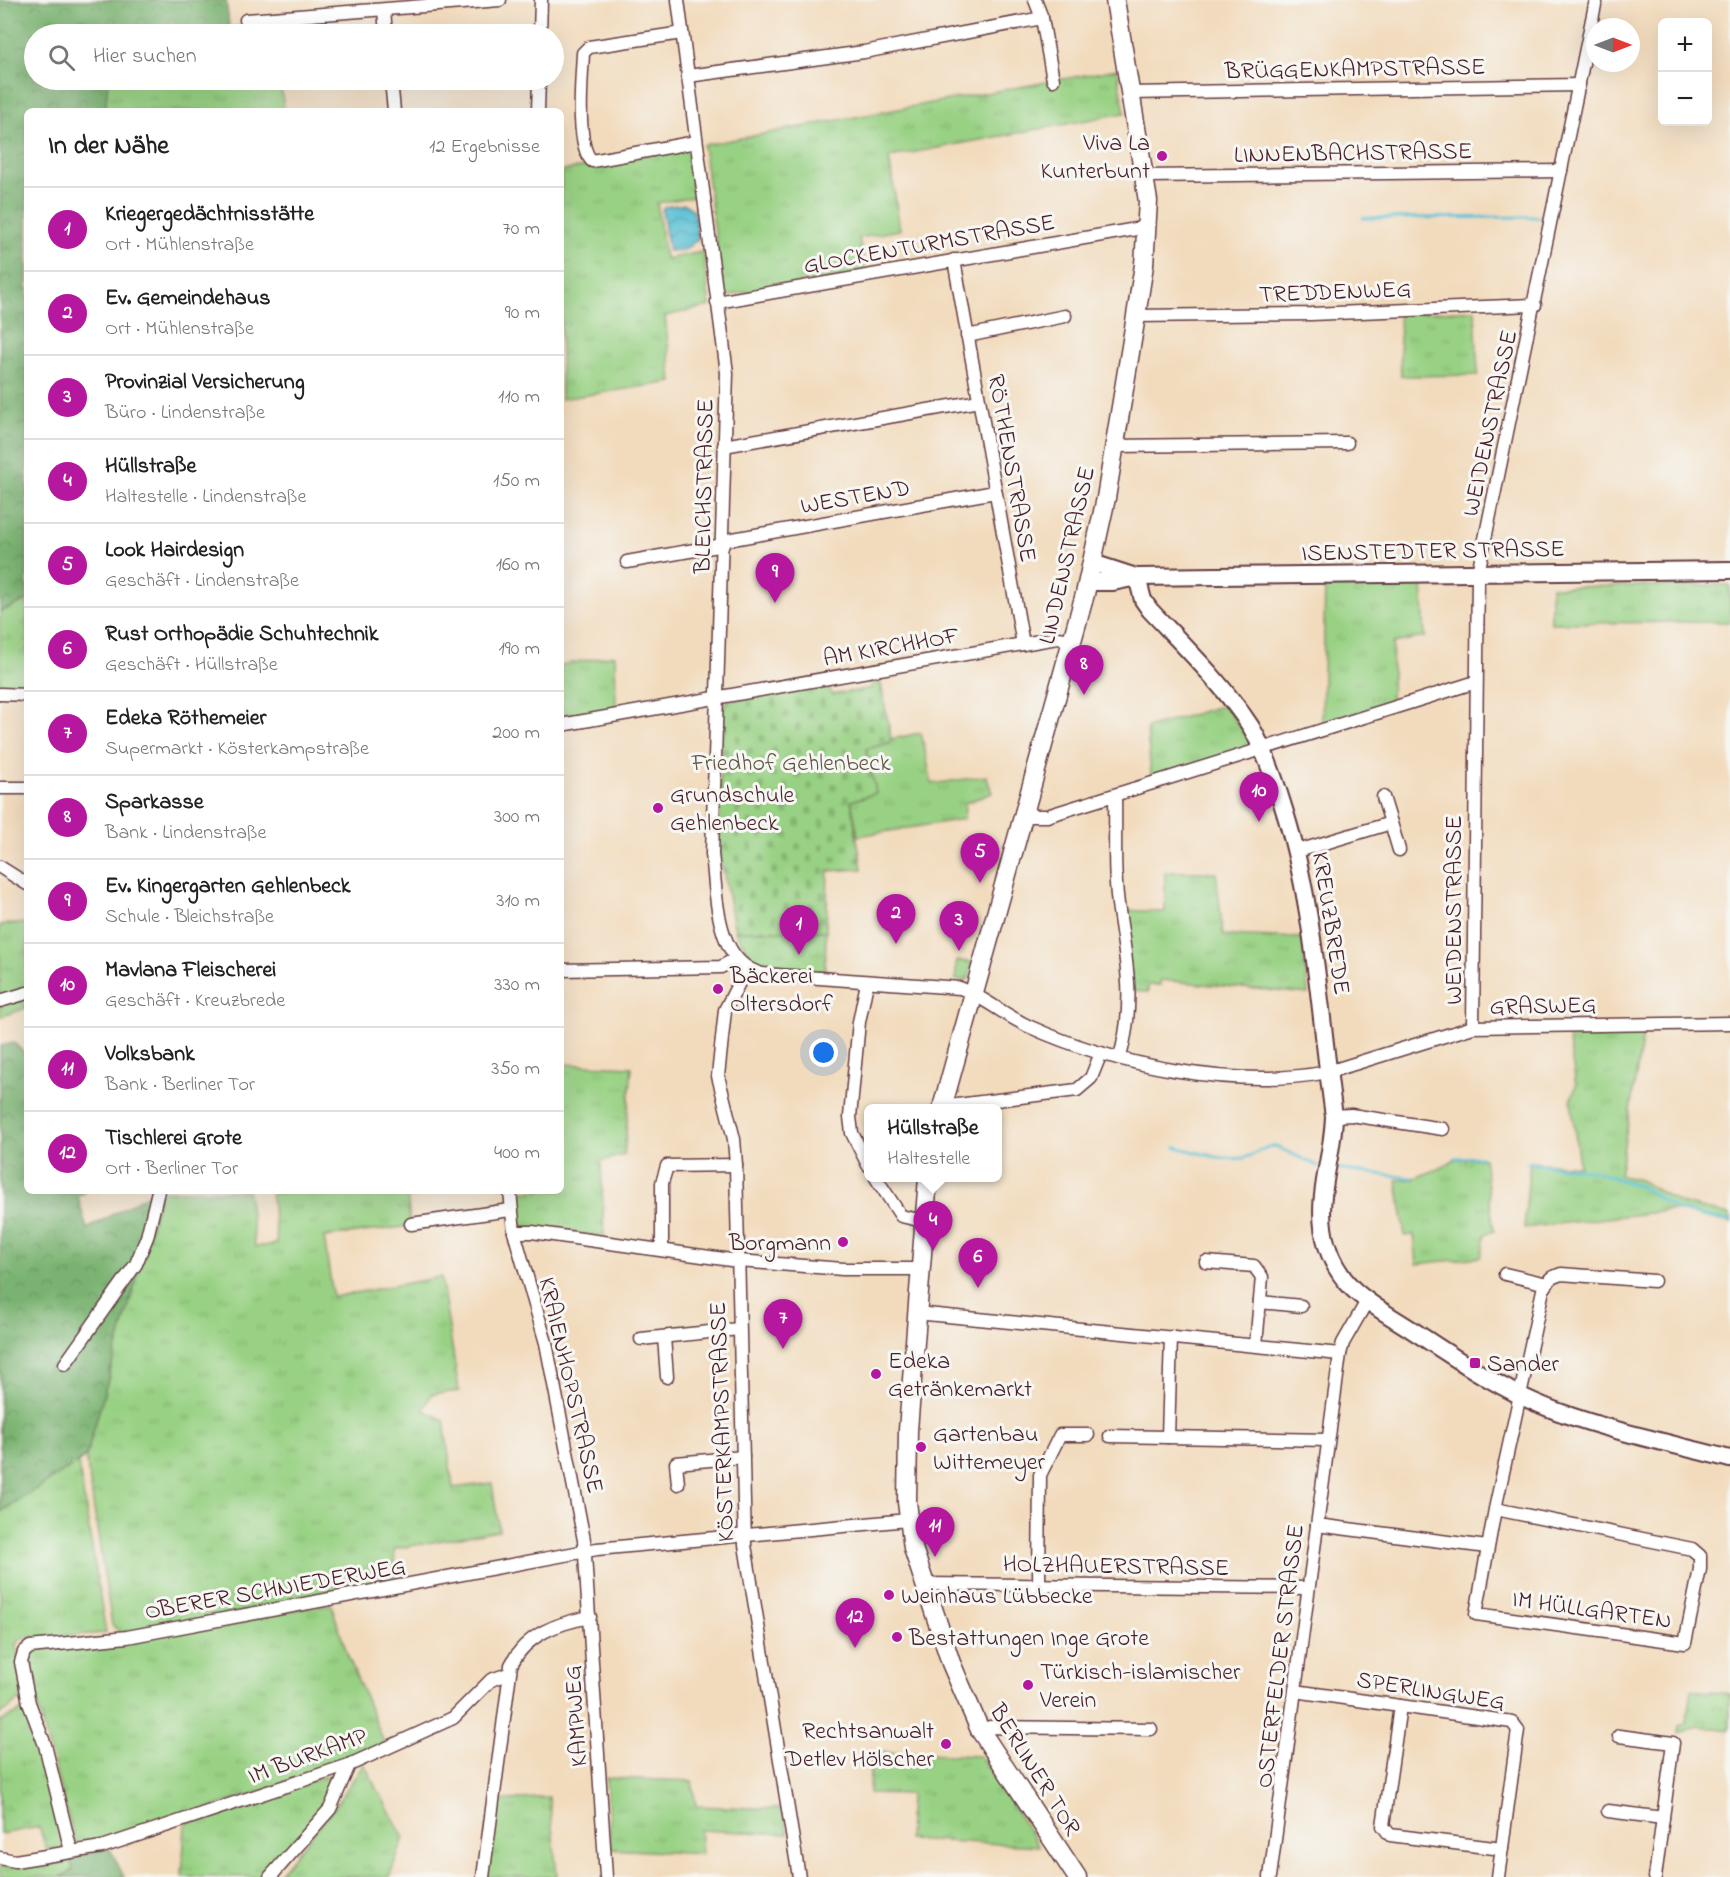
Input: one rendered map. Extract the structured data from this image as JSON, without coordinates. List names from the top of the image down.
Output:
{
  "streets": {
    "main road": [
      "ISENSTEDTER STRASSE",
      "LINDENSTRASSE",
      "KREUZBREDE",
      "BERLINER TOR"
    ],
    "street": [
      "BRÜGGENKAMPSTRASSE",
      "LINNENBACHSTRASSE",
      "GLOCKENTURMSTRASSE",
      "TREDDENWEG",
      "WEIDENSTRASSE",
      "RÖTHENSTRASSE",
      "BLEICHSTRASSE",
      "WESTEND",
      "AM KIRCHHOF",
      "GRASWEG",
      "KRAIENHOPSTRASSE",
      "KÖSTERKAMPSTRASSE",
      "HOLZHAUERSTRASSE",
      "OBERER SCHNIEDERWEG",
      "IM HÜLLGARTEN",
      "OSTERFELDER STRASSE",
      "SPERLINGWEG",
      "KAMPWEG",
      "IM BURKAMP"
    ]
  },
  "crossings": [
    ["BRÜGGENKAMPSTRASSE", "WEIDENSTRASSE"],
    ["BRÜGGENKAMPSTRASSE", "LINDENSTRASSE"],
    ["LINNENBACHSTRASSE", "WEIDENSTRASSE"],
    ["LINNENBACHSTRASSE", "LINDENSTRASSE"],
    ["GLOCKENTURMSTRASSE", "RÖTHENSTRASSE"],
    ["GLOCKENTURMSTRASSE", "BLEICHSTRASSE"],
    ["GLOCKENTURMSTRASSE", "LINDENSTRASSE"],
    ["TREDDENWEG", "WEIDENSTRASSE"],
    ["TREDDENWEG", "LINDENSTRASSE"],
    ["WEIDENSTRASSE", "ISENSTEDTER STRASSE"],
    ["WEIDENSTRASSE", "GRASWEG"],
    ["RÖTHENSTRASSE", "WESTEND"],
    ["RÖTHENSTRASSE", "AM KIRCHHOF"],
    ["BLEICHSTRASSE", "WESTEND"],
    ["BLEICHSTRASSE", "AM KIRCHHOF"],
    ["BLEICHSTRASSE", "KÖSTERKAMPSTRASSE"],
    ["ISENSTEDTER STRASSE", "LINDENSTRASSE"],
    ["ISENSTEDTER STRASSE", "KREUZBREDE"],
    ["LINDENSTRASSE", "AM KIRCHHOF"],
    ["LINDENSTRASSE", "GRASWEG"],
    ["KREUZBREDE", "GRASWEG"],
    ["KREUZBREDE", "IM HÜLLGARTEN"],
    ["KREUZBREDE", "OSTERFELDER STRASSE"],
    ["KRAIENHOPSTRASSE", "OBERER SCHNIEDERWEG"],
    ["KRAIENHOPSTRASSE", "KAMPWEG"],
    ["KÖSTERKAMPSTRASSE", "OBERER SCHNIEDERWEG"],
    ["HOLZHAUERSTRASSE", "OSTERFELDER STRASSE"],
    ["HOLZHAUERSTRASSE", "BERLINER TOR"],
    ["OBERER SCHNIEDERWEG", "KAMPWEG"],
    ["OBERER SCHNIEDERWEG", "IM BURKAMP"],
    ["OBERER SCHNIEDERWEG", "BERLINER TOR"],
    ["OSTERFELDER STRASSE", "SPERLINGWEG"]
  ],
  "parks": ["Friedhof Gehlenbeck"],
  "places": {
    "other": [
      "Viva La Kunterbunt",
      "Grundschule Gehlenbeck",
      "Bäckerei Oltersdorf",
      "Borgmann",
      "Edeka Getränkemarkt",
      "Gartenbau Wittemeyer",
      "Weinhaus Lübbecke",
      "Bestattungen Inge Grote",
      "Türkisch-islamischer Verein",
      "Rechtsanwalt Detlev Hölscher"
    ],
    "transit": ["Sander"]
  },
  "north": "right",
  "page": {
    "map_buttons": ["+", "−"],
    "search": "Hier suchen",
    "heading": ["In der Nähe", "12 Ergebnisse"],
    "list": [
      {
        "mark": "1",
        "name": "Kriegergedächtnisstätte",
        "note": "Ort · Mühlenstraße",
        "value": "70 m"
      },
      {
        "mark": "2",
        "name": "Ev. Gemeindehaus",
        "note": "Ort · Mühlenstraße",
        "value": "90 m"
      },
      {
        "mark": "3",
        "name": "Provinzial Versicherung",
        "note": "Büro · Lindenstraße",
        "value": "110 m"
      },
      {
        "mark": "4",
        "name": "Hüllstraße",
        "note": "Haltestelle · Lindenstraße",
        "value": "150 m"
      },
      {
        "mark": "5",
        "name": "Look Hairdesign",
        "note": "Geschäft · Lindenstraße",
        "value": "160 m"
      },
      {
        "mark": "6",
        "name": "Rust Orthopädie Schuhtechnik",
        "note": "Geschäft · Hüllstraße",
        "value": "190 m"
      },
      {
        "mark": "7",
        "name": "Edeka Röthemeier",
        "note": "Supermarkt · Kösterkampstraße",
        "value": "200 m"
      },
      {
        "mark": "8",
        "name": "Sparkasse",
        "note": "Bank · Lindenstraße",
        "value": "300 m"
      },
      {
        "mark": "9",
        "name": "Ev. Kingergarten Gehlenbeck",
        "note": "Schule · Bleichstraße",
        "value": "310 m"
      },
      {
        "mark": "10",
        "name": "Mavlana Fleischerei",
        "note": "Geschäft · Kreuzbrede",
        "value": "330 m"
      },
      {
        "mark": "11",
        "name": "Volksbank",
        "note": "Bank · Berliner Tor",
        "value": "350 m"
      },
      {
        "mark": "12",
        "name": "Tischlerei Grote",
        "note": "Ort · Berliner Tor",
        "value": "400 m"
      }
    ],
    "pins": [
      "9",
      "8",
      "10",
      "5",
      "2",
      "3",
      "1",
      "4",
      "6",
      "7",
      "11",
      "12"
    ],
    "popup": ["Hüllstraße", "Haltestelle"]
  }
}
